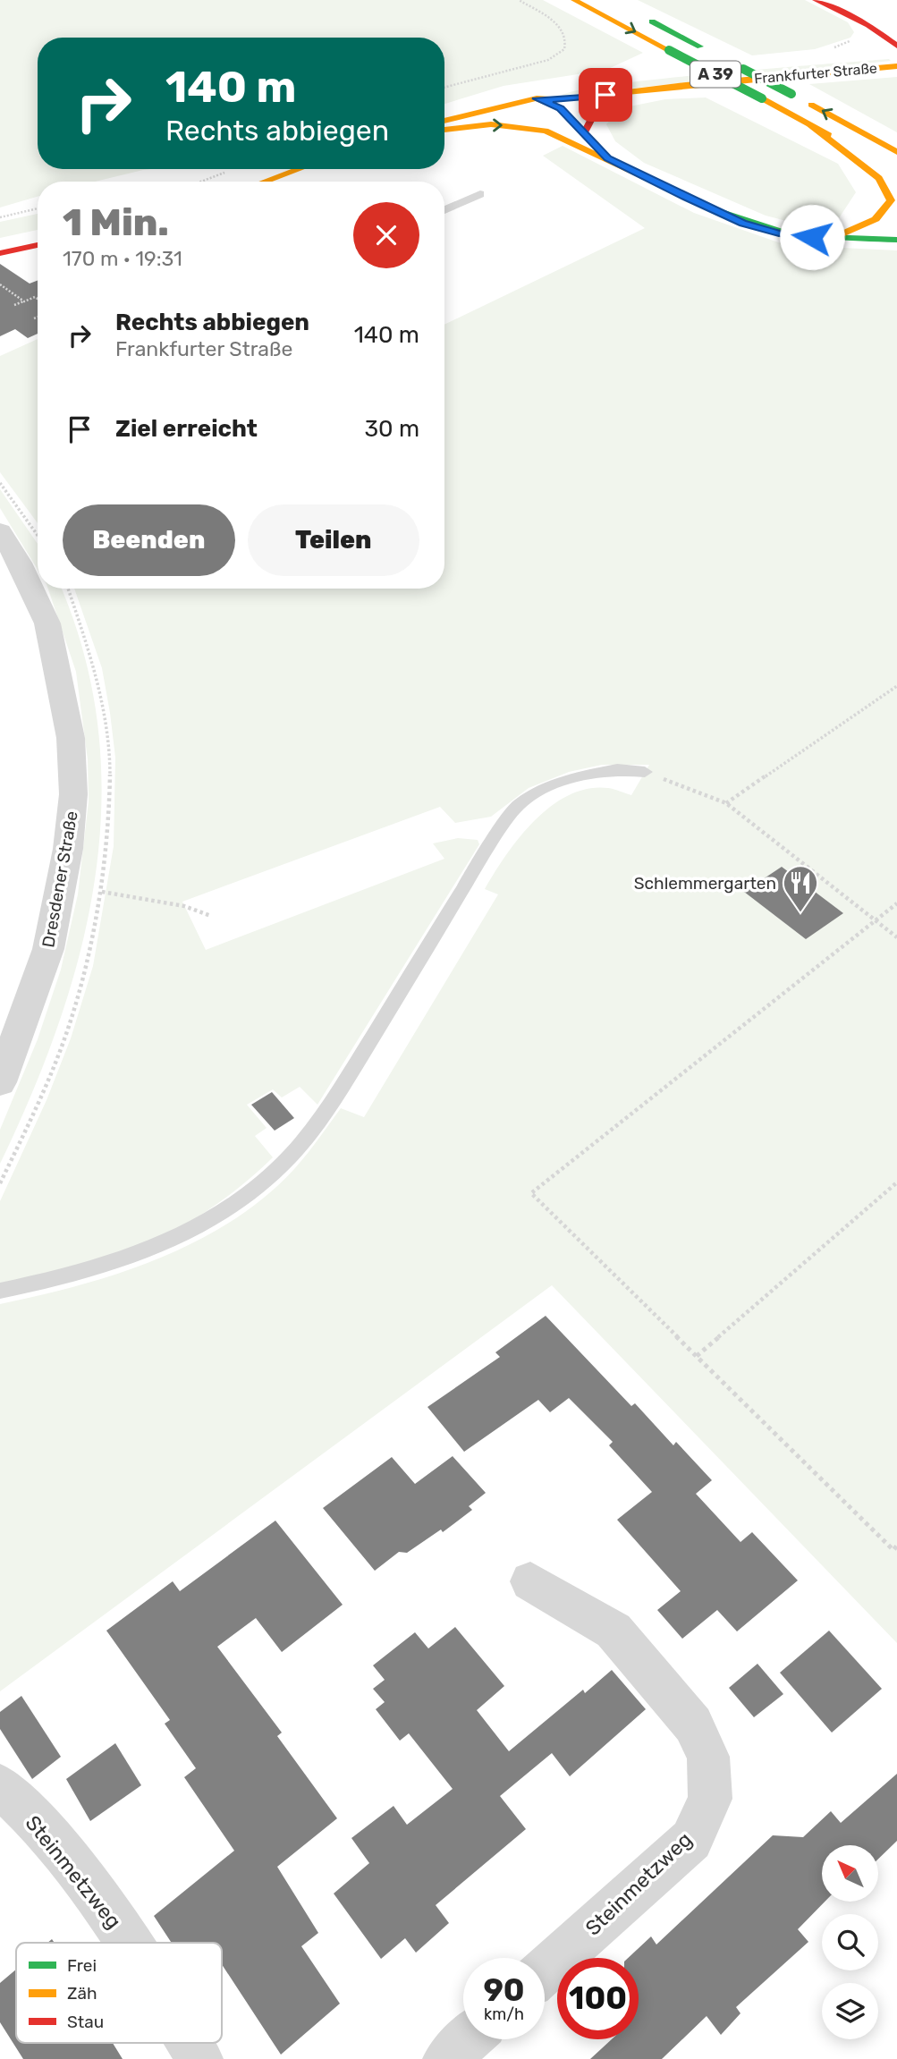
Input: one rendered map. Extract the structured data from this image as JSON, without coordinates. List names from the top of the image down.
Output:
{
  "streets": {
    "main road": ["Frankfurter Straße", "A 39"],
    "street": ["Dresdener Straße", "Steinmetzweg"]
  },
  "places": {
    "restaurant": ["Schlemmergarten"]
  },
  "legend": ["Frei", "Zäh", "Stau"],
  "north": "top left",
  "page": {
    "turn": ["140 m", "Rechts abbiegen"],
    "heading": ["1 Min.", "170 m · 19:31"],
    "list": [
      {
        "name": "Rechts abbiegen",
        "note": "Frankfurter Straße",
        "value": "140 m"
      },
      {
        "name": "Ziel erreicht",
        "value": "30 m"
      }
    ],
    "buttons": ["Beenden", "Teilen"],
    "speed": "90 km/h",
    "limit": "100"
  }
}
